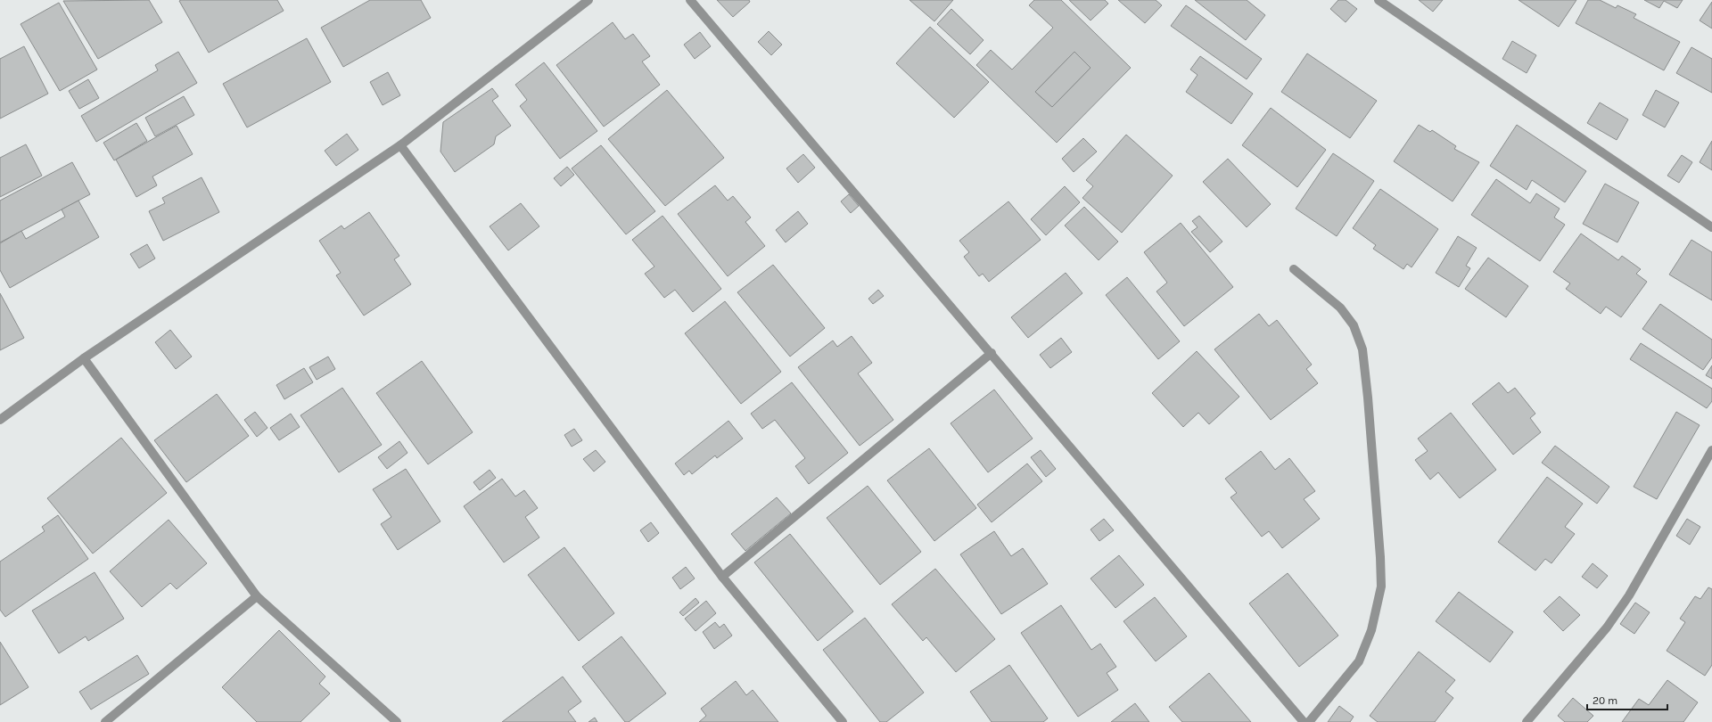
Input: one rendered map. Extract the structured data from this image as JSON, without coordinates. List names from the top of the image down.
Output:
{
  "scale_bar": "20 m"
}
